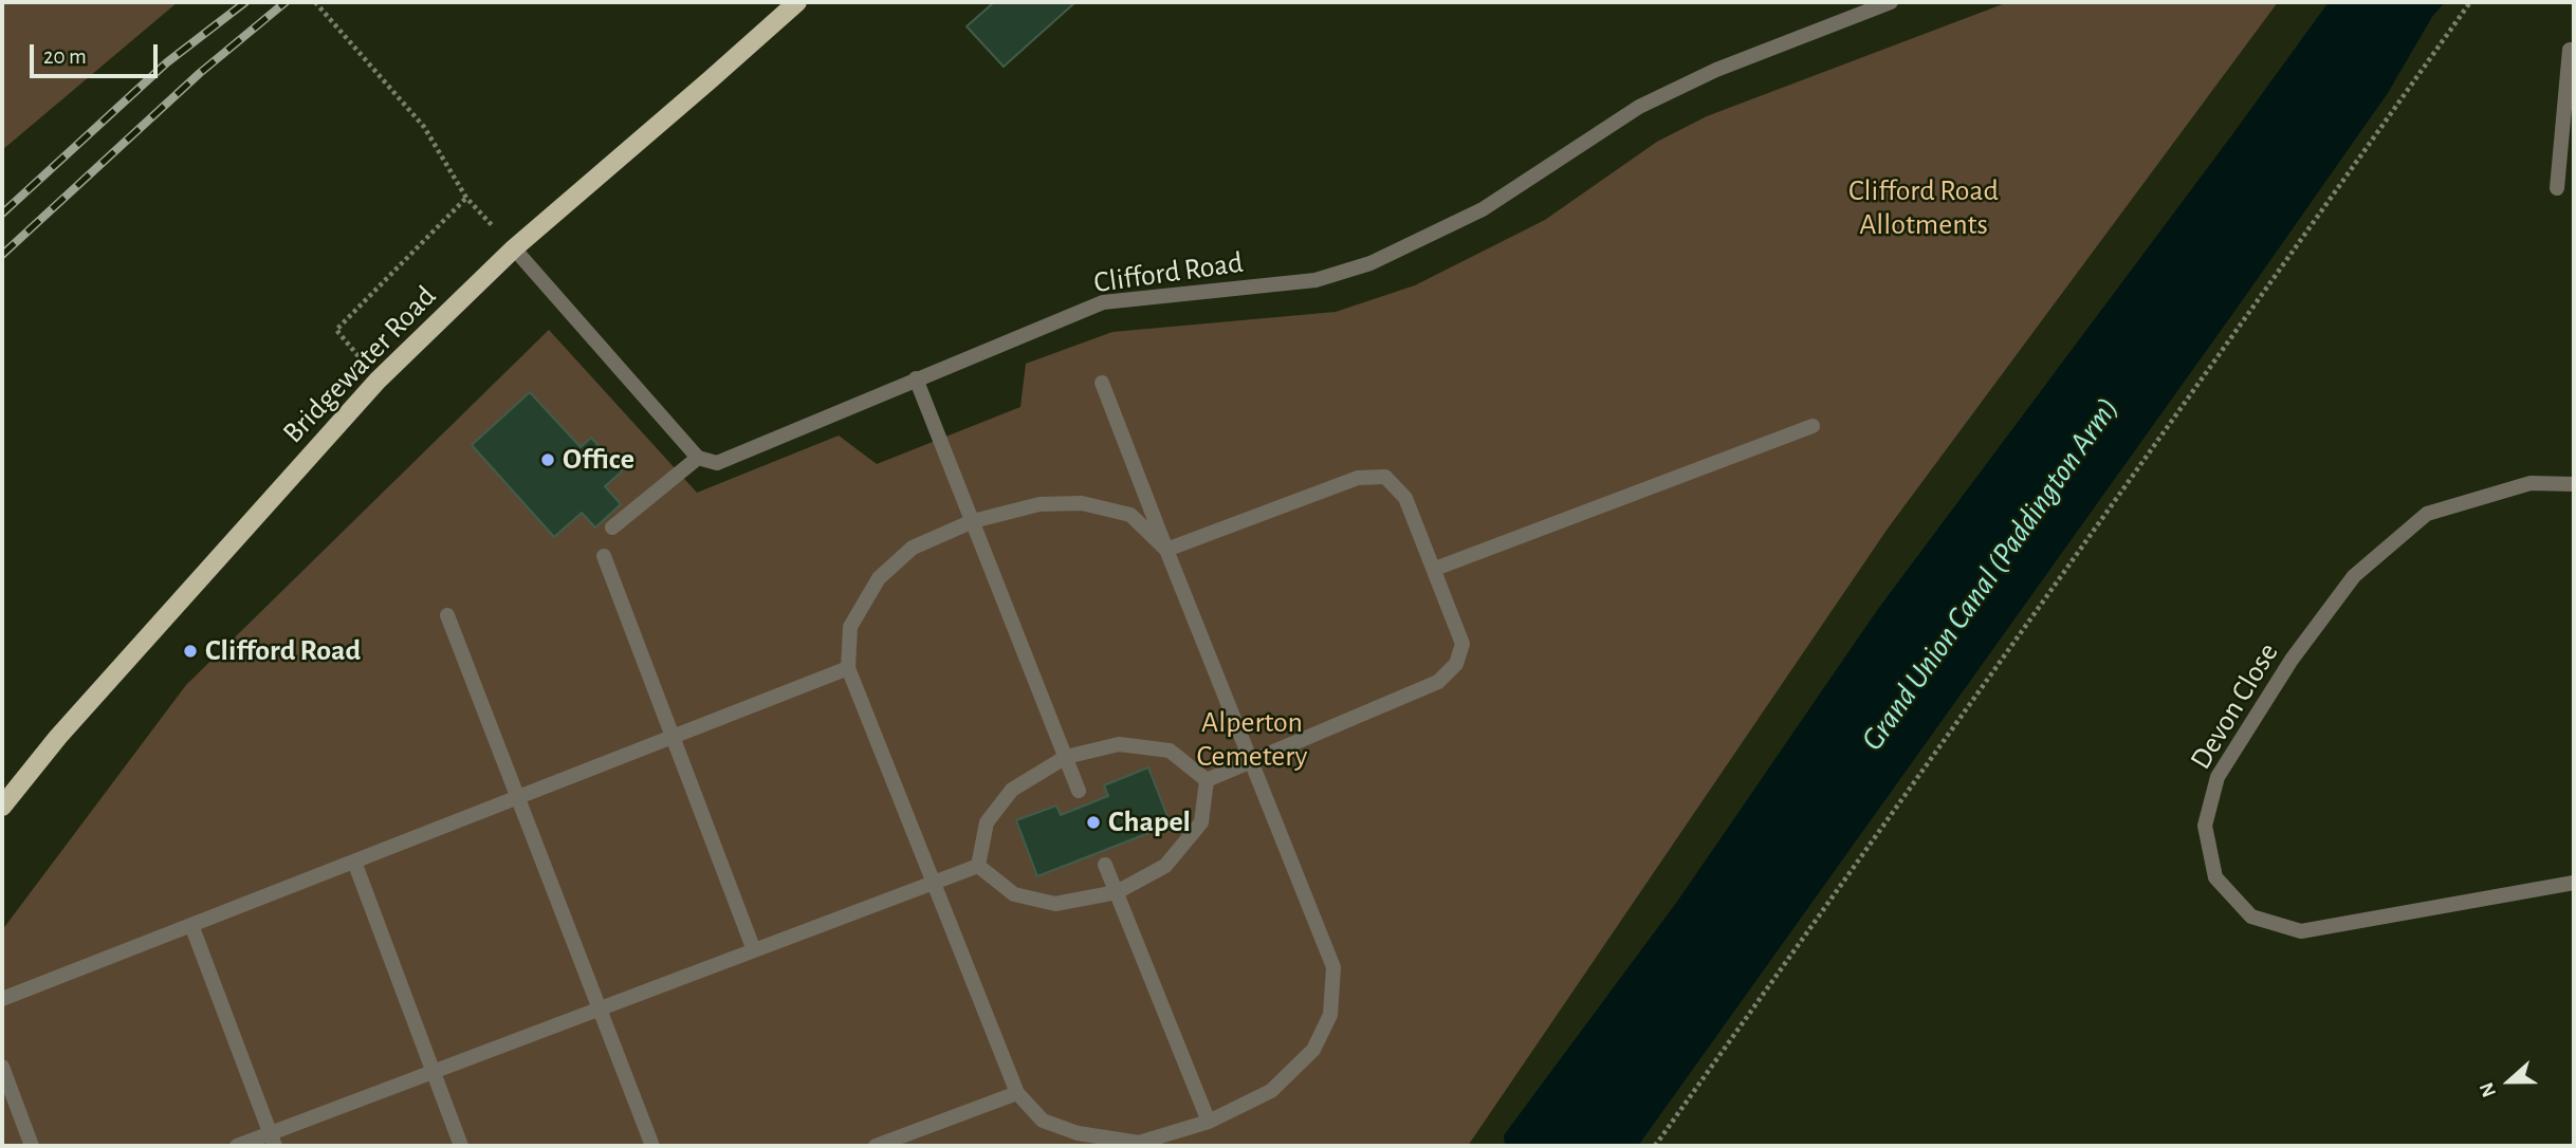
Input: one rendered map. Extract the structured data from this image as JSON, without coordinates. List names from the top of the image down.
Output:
{
  "streets": {
    "main road": ["Bridgewater Road"],
    "street": ["Clifford Road", "Devon Close"]
  },
  "water": ["Grand Union Canal (Paddington Arm)"],
  "parks": ["Clifford Road Allotments", "Alperton Cemetery"],
  "places": ["Office", "Clifford Road", "Chapel"],
  "scale_bar": "20 m",
  "north": "left"
}
